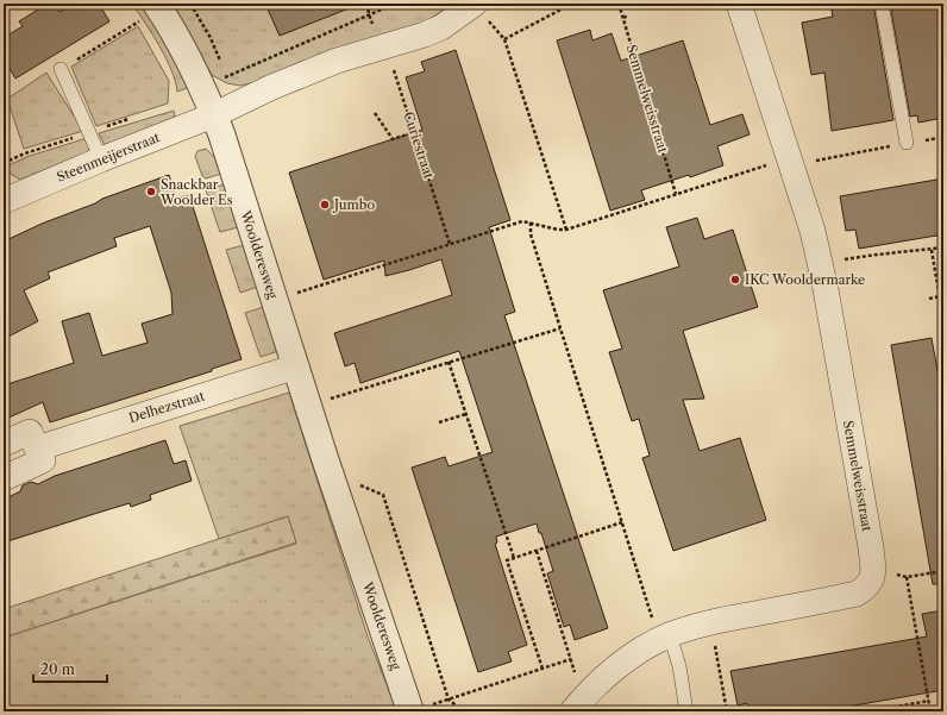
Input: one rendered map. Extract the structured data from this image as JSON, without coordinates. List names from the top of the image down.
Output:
{
  "streets": {
    "street": [
      "Semmelweisstraat",
      "Steenmeijerstraat",
      "Woolderesweg",
      "Delhezstraat"
    ],
    "path": ["Curiestraat"]
  },
  "crossings": [
    ["Steenmeijerstraat", "Woolderesweg"],
    ["Woolderesweg", "Delhezstraat"]
  ],
  "places": ["Snackbar Woolder Es", "Jumbo", "IKC Wooldermarke"],
  "scale_bar": "20 m"
}
